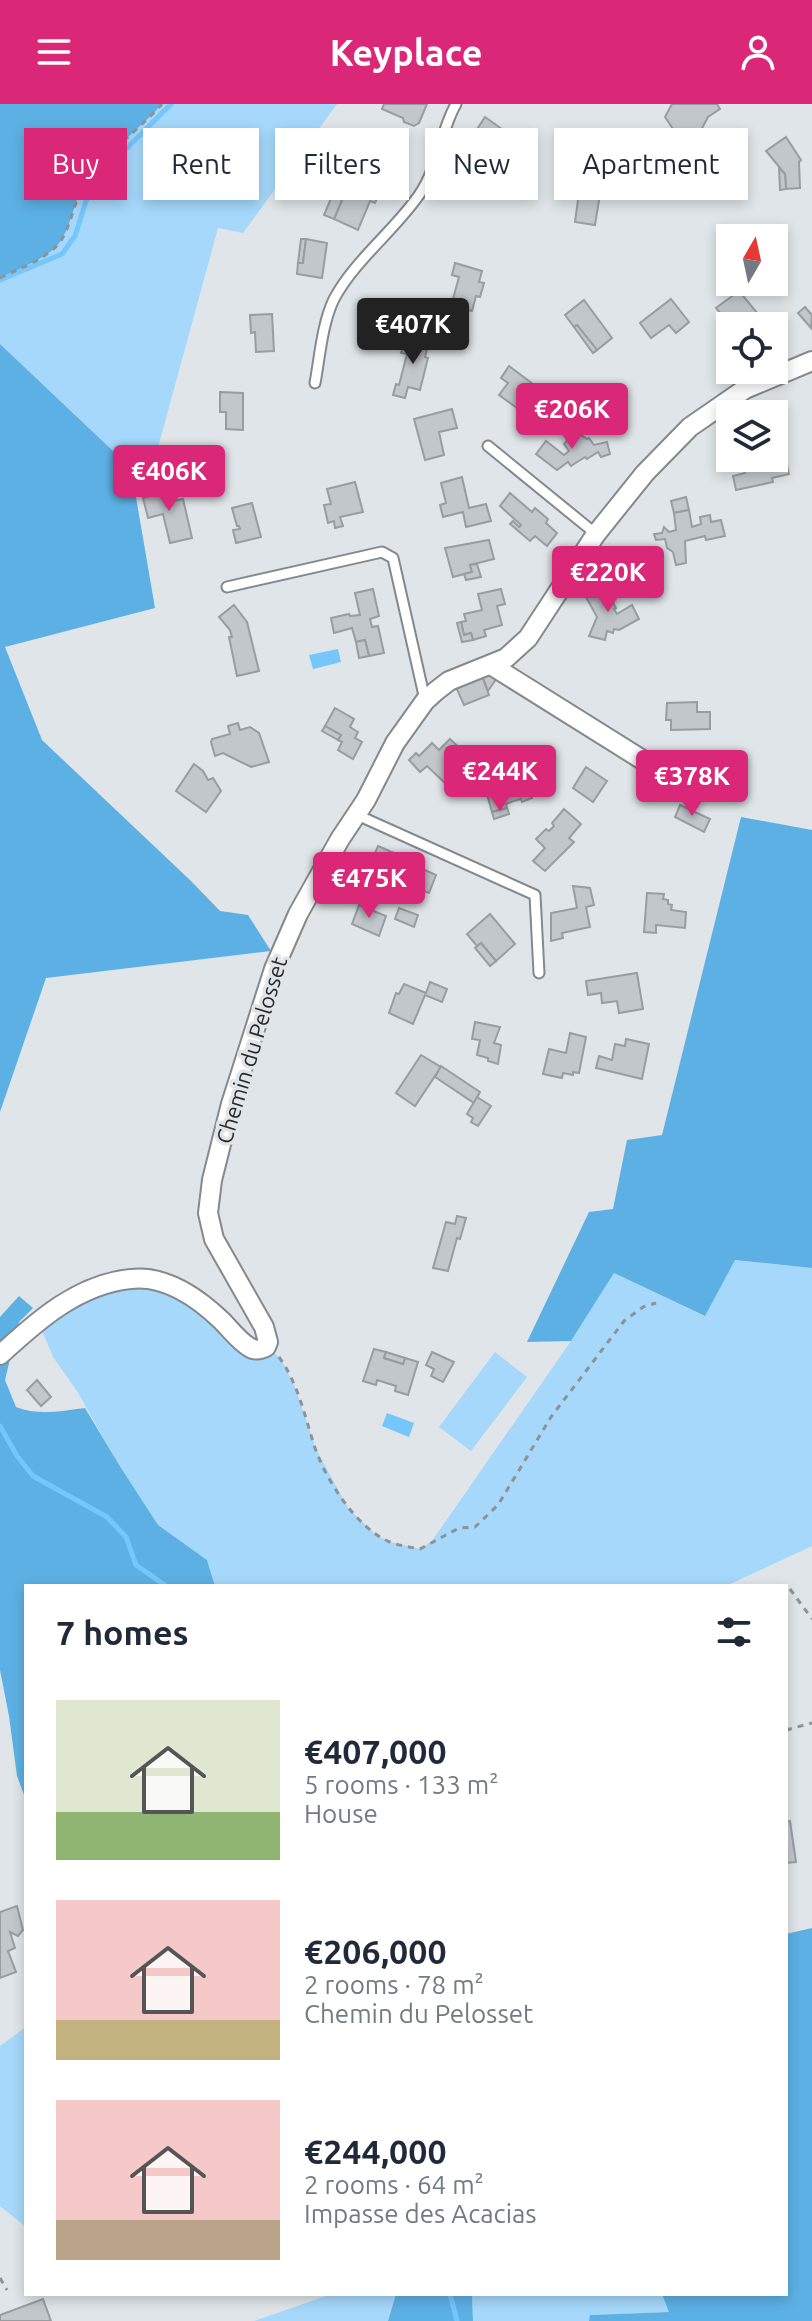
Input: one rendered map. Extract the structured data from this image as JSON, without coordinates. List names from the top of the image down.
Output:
{
  "streets": {
    "street": ["Chemin du Pelosset"]
  },
  "north": "top",
  "page": {
    "header": "Keyplace",
    "chip": [
      "Buy",
      "Rent",
      "Filters",
      "New",
      "Apartment"
    ],
    "price": [
      "€407K",
      "€206K",
      "€406K",
      "€220K",
      "€244K",
      "€378K",
      "€475K"
    ],
    "heading": "7 homes",
    "list": [
      {
        "name": "€407,000",
        "note": "5 rooms · 133 m² · House"
      },
      {
        "name": "€206,000",
        "note": "2 rooms · 78 m² · Chemin du Pelosset"
      },
      {
        "name": "€244,000",
        "note": "2 rooms · 64 m² · Impasse des Acacias"
      }
    ]
  }
}
